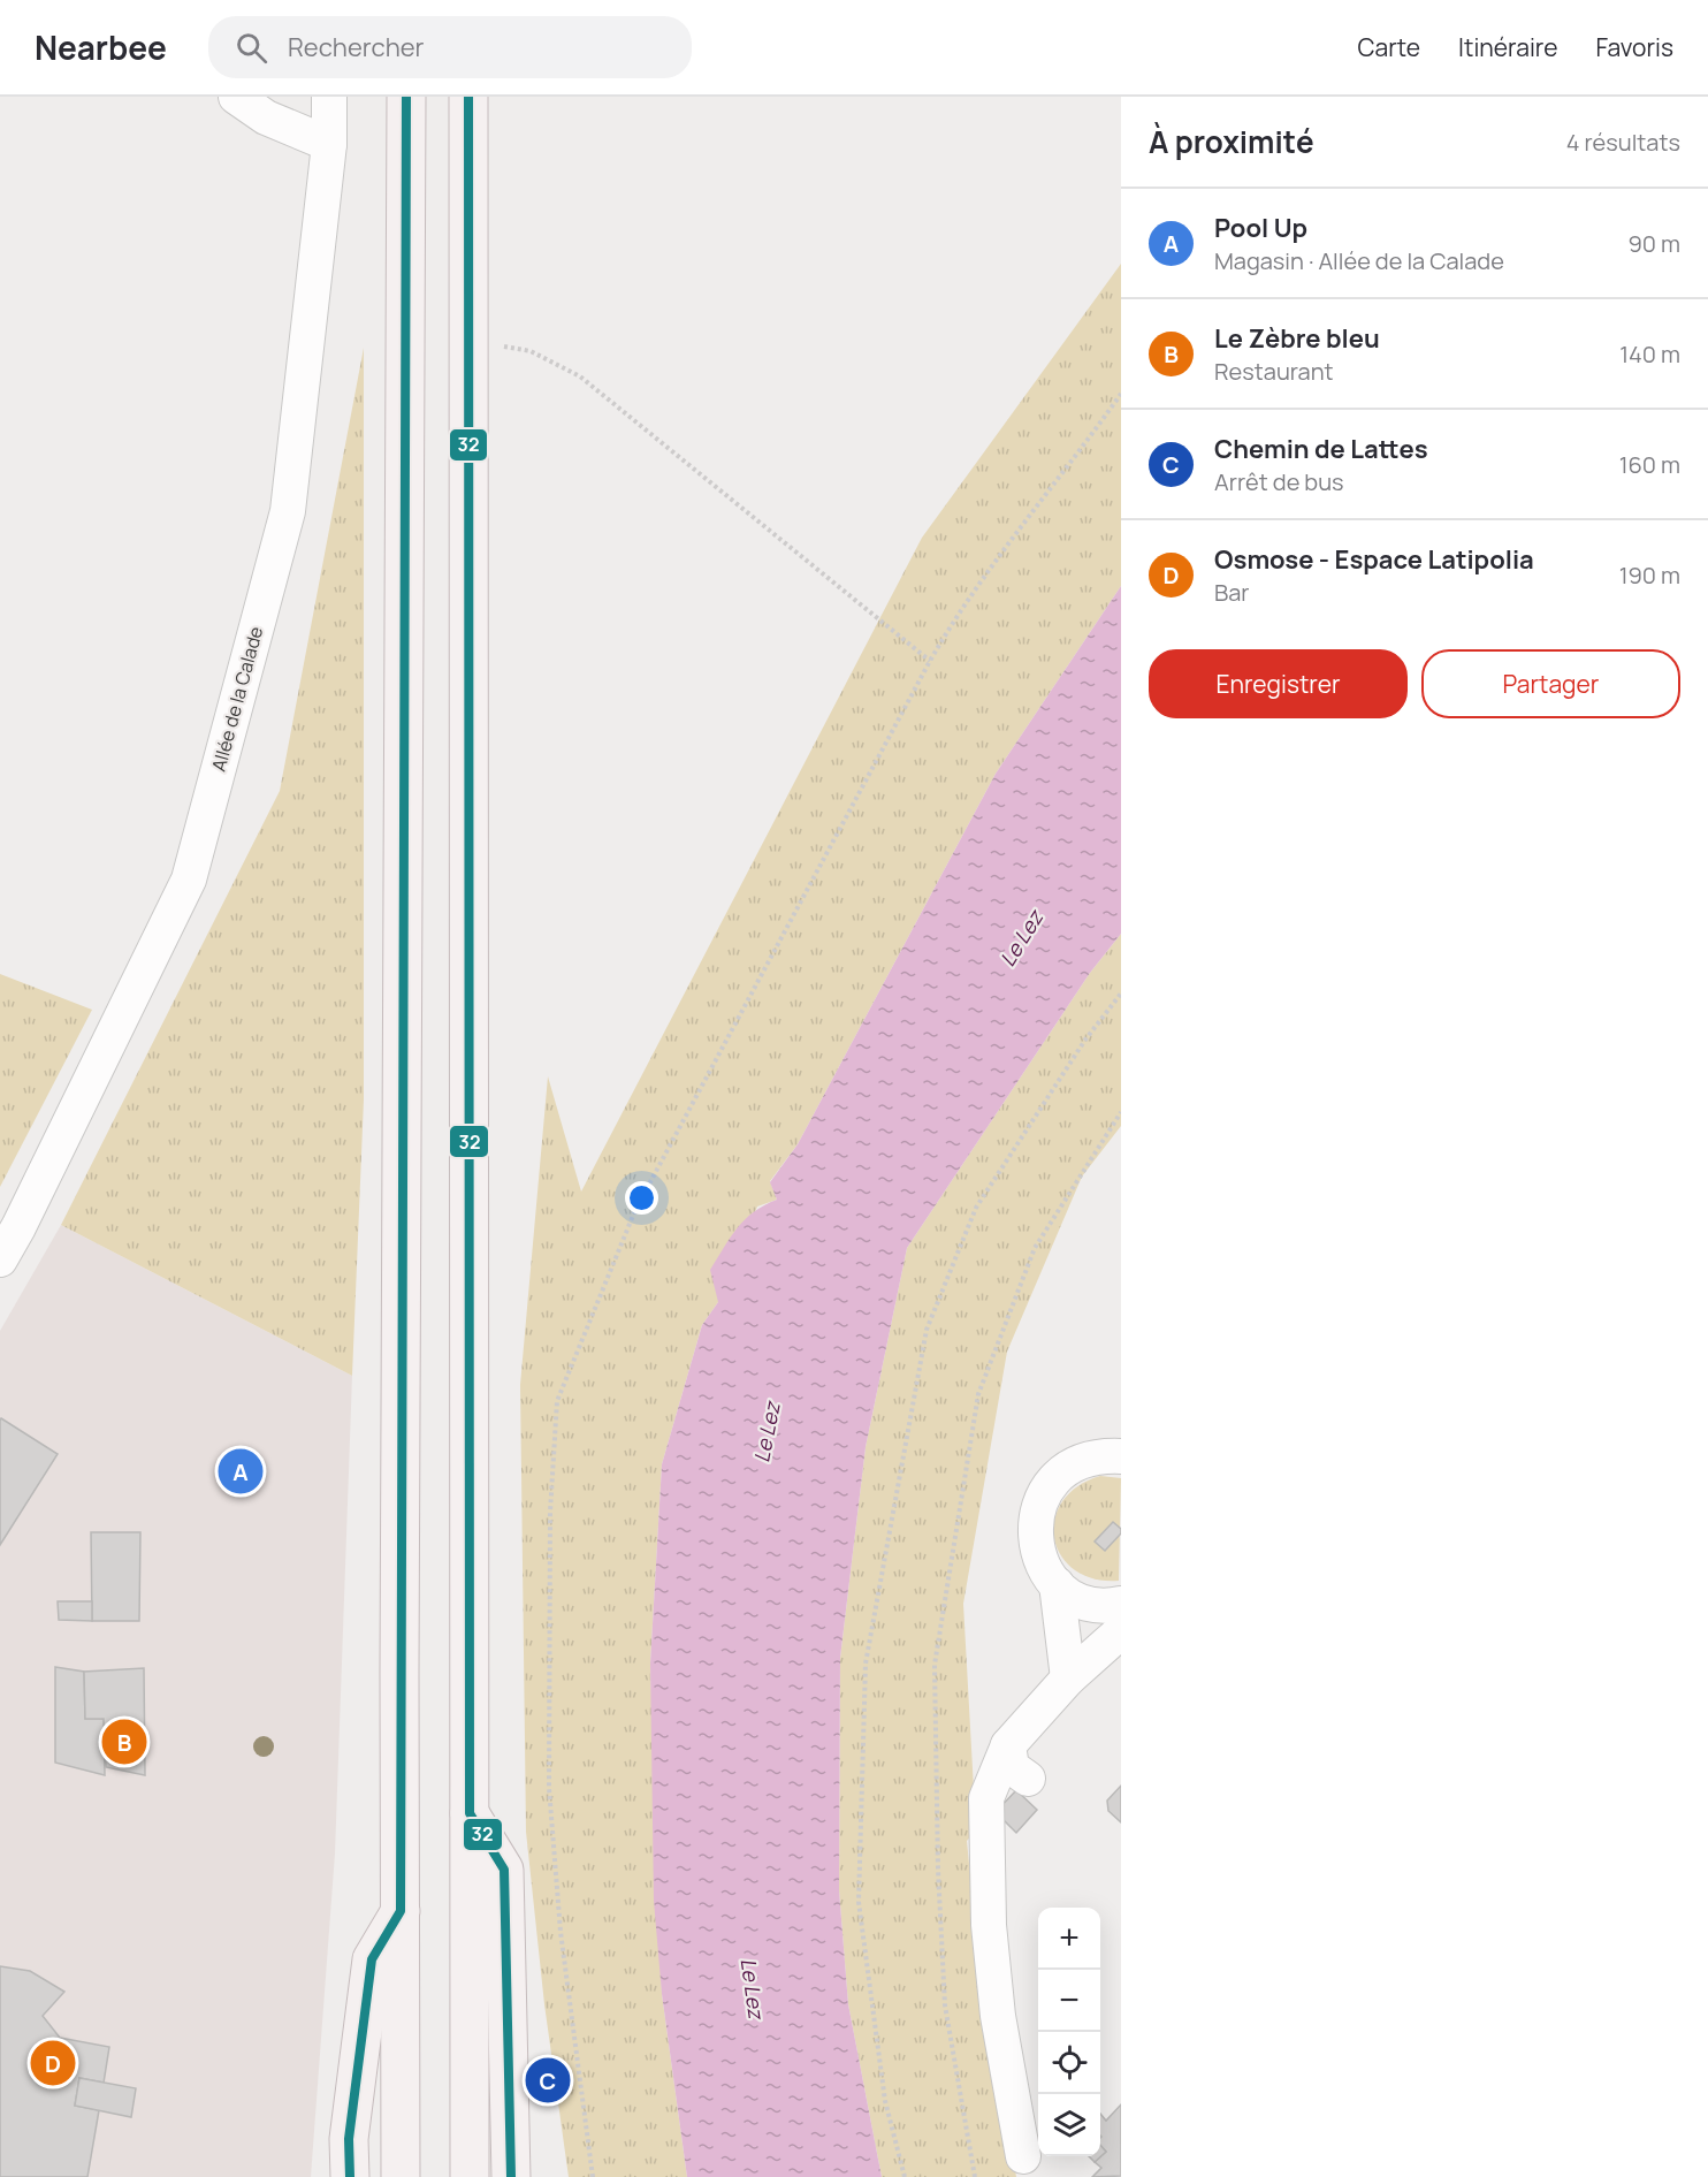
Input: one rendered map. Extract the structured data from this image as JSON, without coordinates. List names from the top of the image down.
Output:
{
  "streets": {
    "street": ["Allée de la Calade"]
  },
  "water": ["Le Lez"],
  "lines": ["transit line 32"],
  "page": {
    "header": "Nearbee",
    "search": "Rechercher",
    "nav": ["Carte", "Itinéraire", "Favoris"],
    "heading": ["À proximité", "4 résultats"],
    "list": [
      {
        "mark": "A",
        "name": "Pool Up",
        "note": "Magasin · Allée de la Calade",
        "value": "90 m"
      },
      {
        "mark": "B",
        "name": "Le Zèbre bleu",
        "note": "Restaurant",
        "value": "140 m"
      },
      {
        "mark": "C",
        "name": "Chemin de Lattes",
        "note": "Arrêt de bus",
        "value": "160 m"
      },
      {
        "mark": "D",
        "name": "Osmose - Espace Latipolia",
        "note": "Bar",
        "value": "190 m"
      }
    ],
    "buttons": ["Enregistrer", "Partager"],
    "pins": [
      "A",
      "B",
      "D",
      "C"
    ],
    "map_buttons": ["+", "−"]
  }
}
